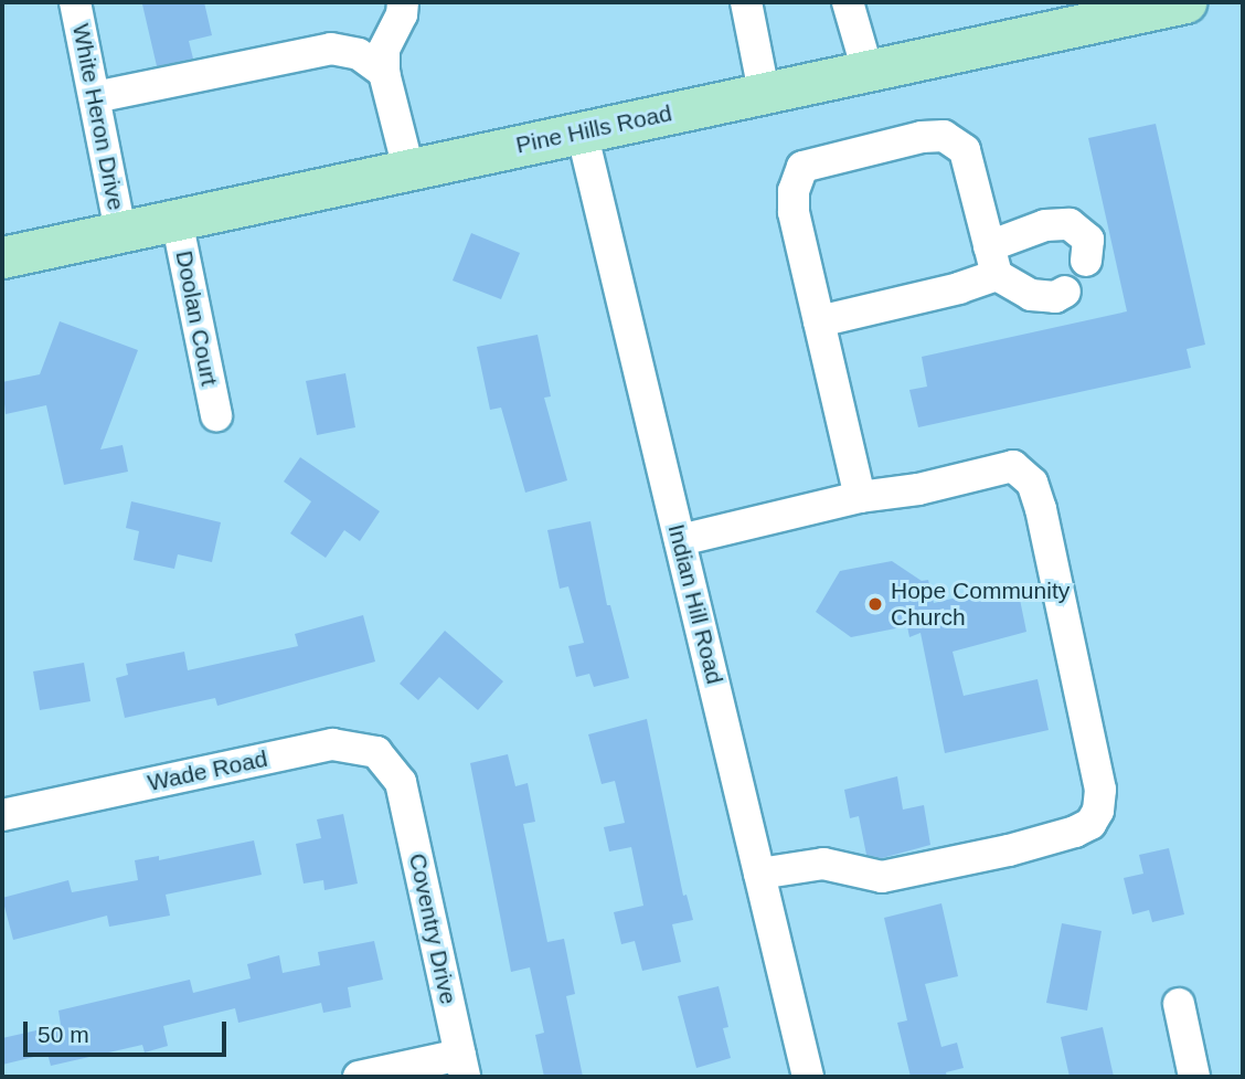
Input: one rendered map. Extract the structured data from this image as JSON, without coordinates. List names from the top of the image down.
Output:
{
  "streets": {
    "main road": ["Pine Hills Road"],
    "street": [
      "White Heron Drive",
      "Doolan Court",
      "Indian Hill Road",
      "Wade Road",
      "Coventry Drive"
    ]
  },
  "crossings": [
    ["White Heron Drive", "Pine Hills Road"],
    ["Pine Hills Road", "Doolan Court"],
    ["Pine Hills Road", "Indian Hill Road"],
    ["Wade Road", "Coventry Drive"]
  ],
  "places": ["Hope Community Church"],
  "scale_bar": "50 m"
}
